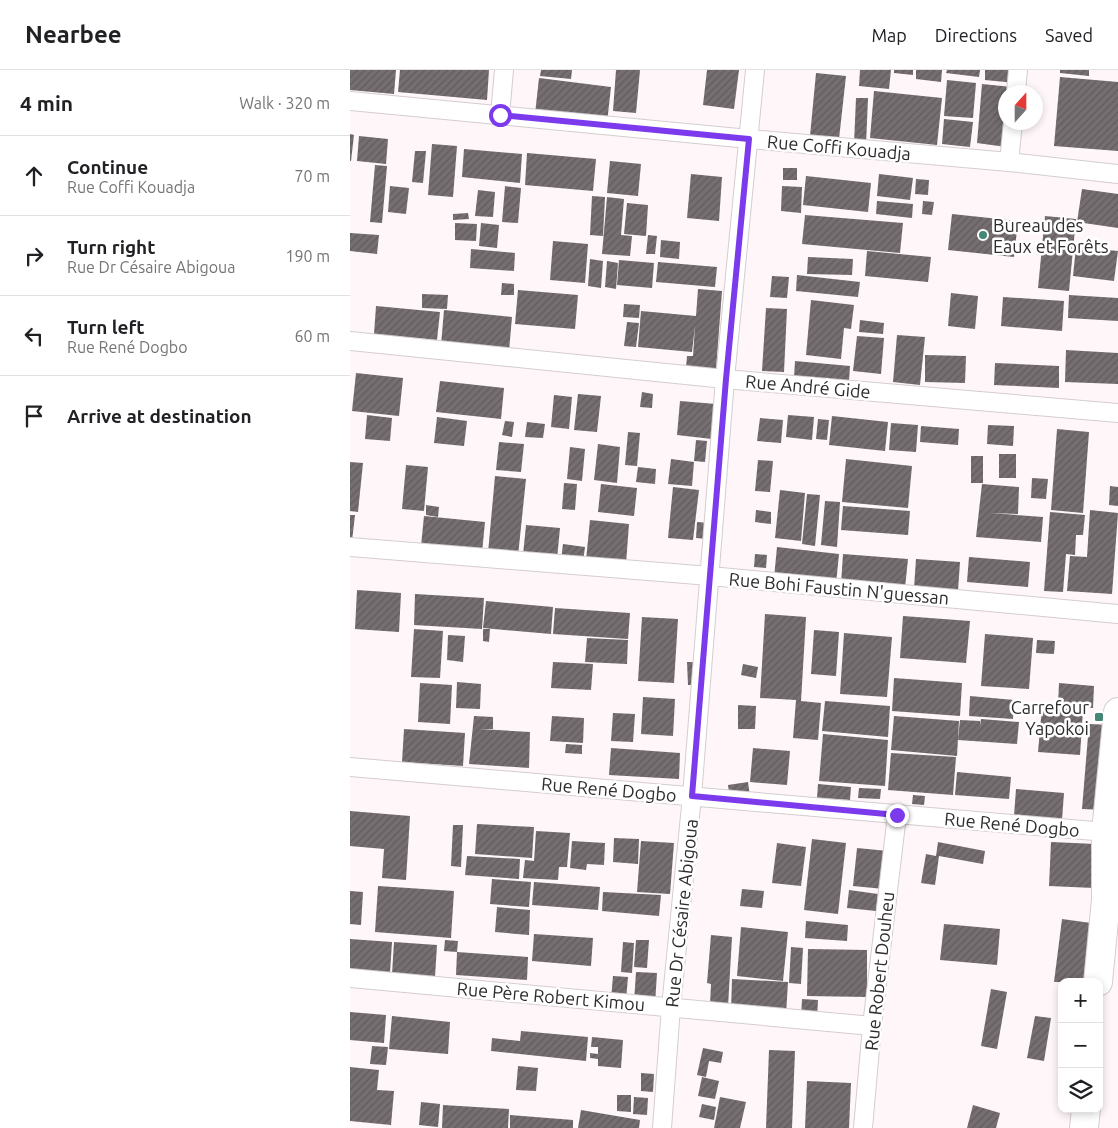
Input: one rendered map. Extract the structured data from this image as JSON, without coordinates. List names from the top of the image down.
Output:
{
  "streets": {
    "street": [
      "Rue Coffi Kouadja",
      "Rue André Gide",
      "Rue Bohi Faustin N'guessan",
      "Rue René Dogbo",
      "Rue Dr Césaire Abigoua",
      "Rue Robert Douheu",
      "Rue Père Robert Kimou"
    ]
  },
  "crossings": [
    ["Rue Coffi Kouadja", "Rue Dr Césaire Abigoua"],
    ["Rue André Gide", "Rue Dr Césaire Abigoua"],
    ["Rue Bohi Faustin N'guessan", "Rue Dr Césaire Abigoua"],
    ["Rue René Dogbo", "Rue Dr Césaire Abigoua"],
    ["Rue René Dogbo", "Rue Robert Douheu"],
    ["Rue Dr Césaire Abigoua", "Rue Père Robert Kimou"],
    ["Rue Robert Douheu", "Rue Père Robert Kimou"]
  ],
  "places": {
    "other": ["Bureau des Eaux et Forêts"],
    "transit": ["Carrefour Yapokoi"]
  },
  "north": "top",
  "page": {
    "header": "Nearbee",
    "nav": ["Map", "Directions", "Saved"],
    "heading": ["4 min", "Walk · 320 m"],
    "list": [
      ["Continue", "Rue Coffi Kouadja", "70 m"],
      ["Turn right", "Rue Dr Césaire Abigoua", "190 m"],
      ["Turn left", "Rue René Dogbo", "60 m"],
      "Arrive at destination"
    ],
    "map_buttons": ["+", "−"]
  }
}
